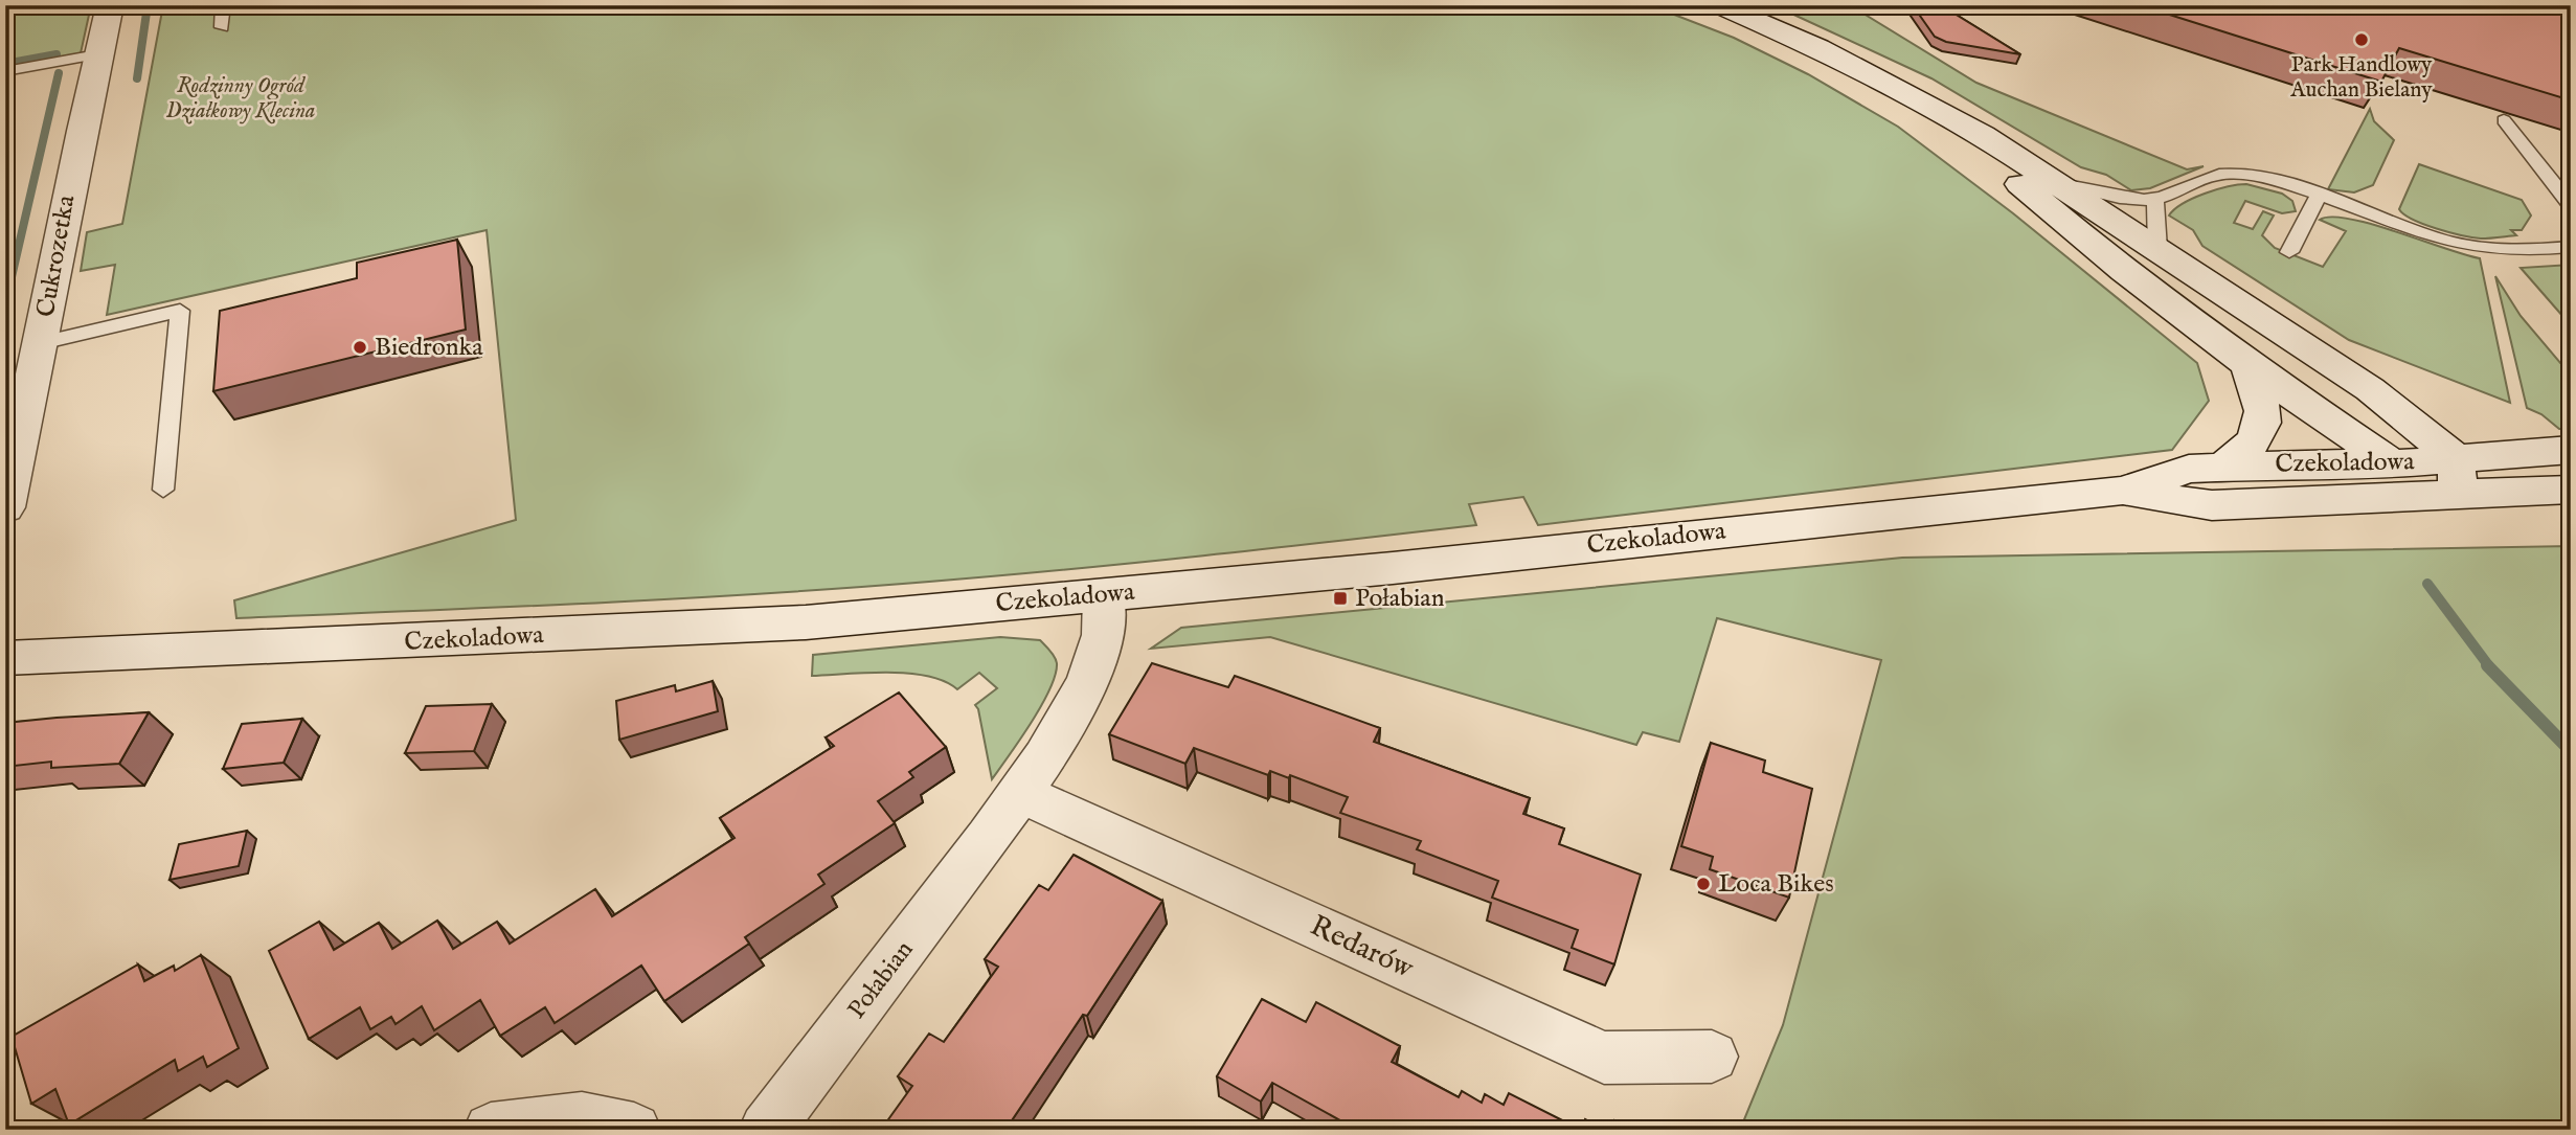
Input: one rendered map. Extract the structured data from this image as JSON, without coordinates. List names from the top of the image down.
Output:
{
  "streets": {
    "street": [
      "Cukrozetka",
      "Czekoladowa",
      "Redarów",
      "Połabian"
    ]
  },
  "crossings": [
    ["Czekoladowa", "Połabian"],
    ["Redarów", "Połabian"]
  ],
  "parks": ["Rodzinny Ogród Działkowy Klecina"],
  "places": {
    "other": ["Park Handlowy Auchan Bielany", "Biedronka", "Loca Bikes"],
    "transit": ["Połabian"]
  }
}
